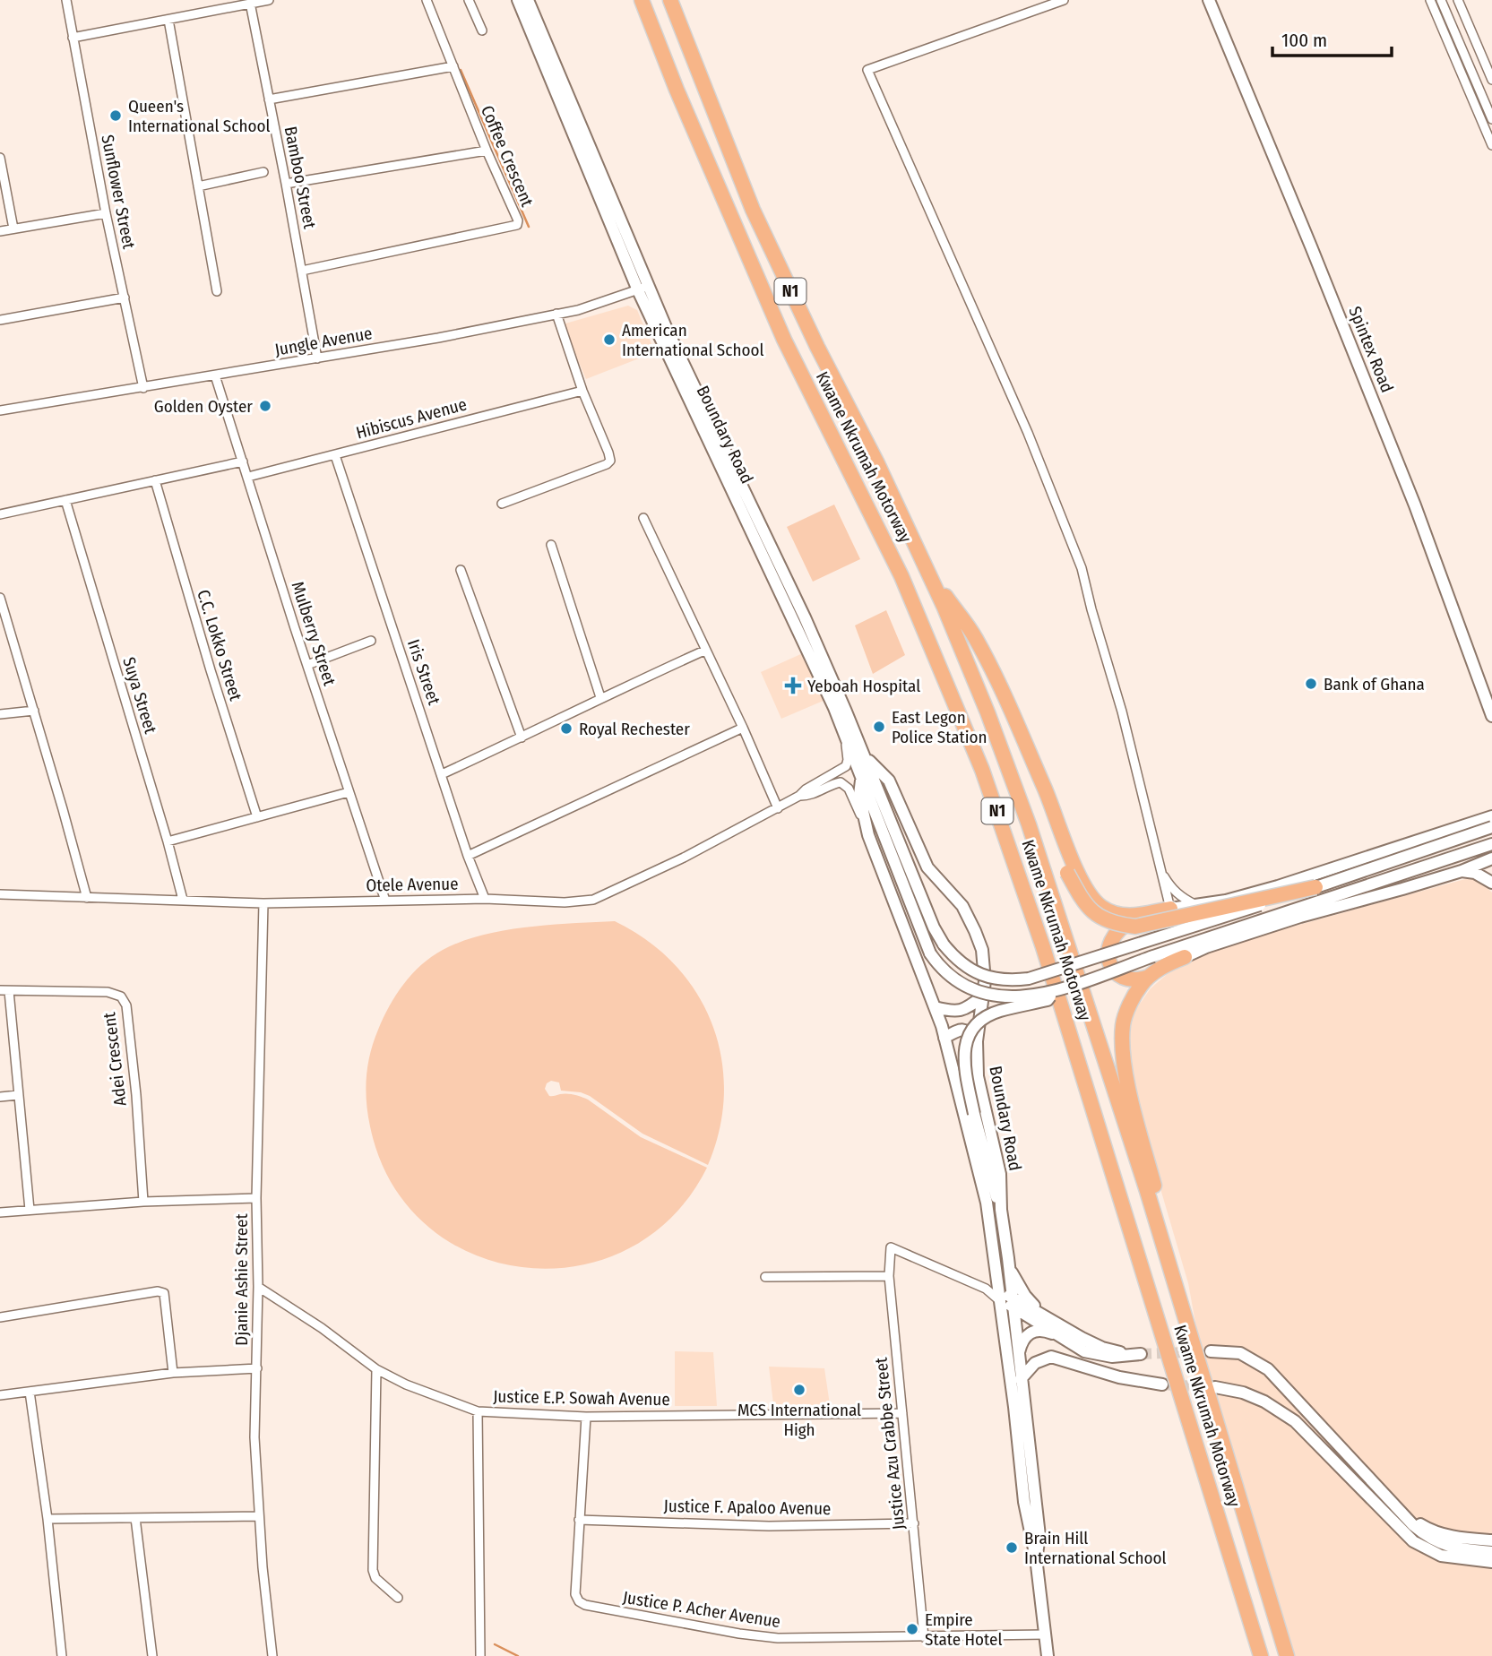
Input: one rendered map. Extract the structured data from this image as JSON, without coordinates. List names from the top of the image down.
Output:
{
  "streets": {
    "highway": ["N1", "Kwame Nkrumah Motorway"],
    "main road": ["Spintex Road", "Boundary Road"],
    "street": [
      "Coffee Crescent",
      "Bamboo Street",
      "Sunflower Street",
      "Jungle Avenue",
      "Hibiscus Avenue",
      "Mulberry Street",
      "C.C. Lokko Street",
      "Iris Street",
      "Suya Street",
      "Otele Avenue",
      "Adei Crescent",
      "Djanie Ashie Street",
      "Justice E.P. Sowah Avenue",
      "Justice Azu Crabbe Street",
      "Justice F. Apaloo Avenue",
      "Justice P. Acher Avenue"
    ]
  },
  "crossings": [
    ["Coffee Crescent", "Bamboo Street"],
    ["Bamboo Street", "Jungle Avenue"],
    ["Sunflower Street", "Jungle Avenue"],
    ["Jungle Avenue", "Boundary Road"],
    ["Jungle Avenue", "Mulberry Street"],
    ["Hibiscus Avenue", "Mulberry Street"],
    ["Hibiscus Avenue", "Iris Street"],
    ["Boundary Road", "Otele Avenue"],
    ["Boundary Road", "Justice Azu Crabbe Street"],
    ["Boundary Road", "Justice P. Acher Avenue"],
    ["Mulberry Street", "Otele Avenue"],
    ["Iris Street", "Otele Avenue"],
    ["Suya Street", "Otele Avenue"],
    ["Otele Avenue", "Djanie Ashie Street"],
    ["Djanie Ashie Street", "Justice E.P. Sowah Avenue"],
    ["Justice E.P. Sowah Avenue", "Justice Azu Crabbe Street"],
    ["Justice E.P. Sowah Avenue", "Justice P. Acher Avenue"],
    ["Justice Azu Crabbe Street", "Justice F. Apaloo Avenue"],
    ["Justice Azu Crabbe Street", "Justice P. Acher Avenue"],
    ["Justice F. Apaloo Avenue", "Justice P. Acher Avenue"]
  ],
  "places": {
    "other": [
      "Queen's International School",
      "American International School",
      "Golden Oyster",
      "Bank of Ghana",
      "East Legon Police Station",
      "Royal Rechester",
      "MCS International High",
      "Brain Hill International School",
      "Empire State Hotel"
    ],
    "health": ["Yeboah Hospital"]
  },
  "scale_bar": "100 m"
}
